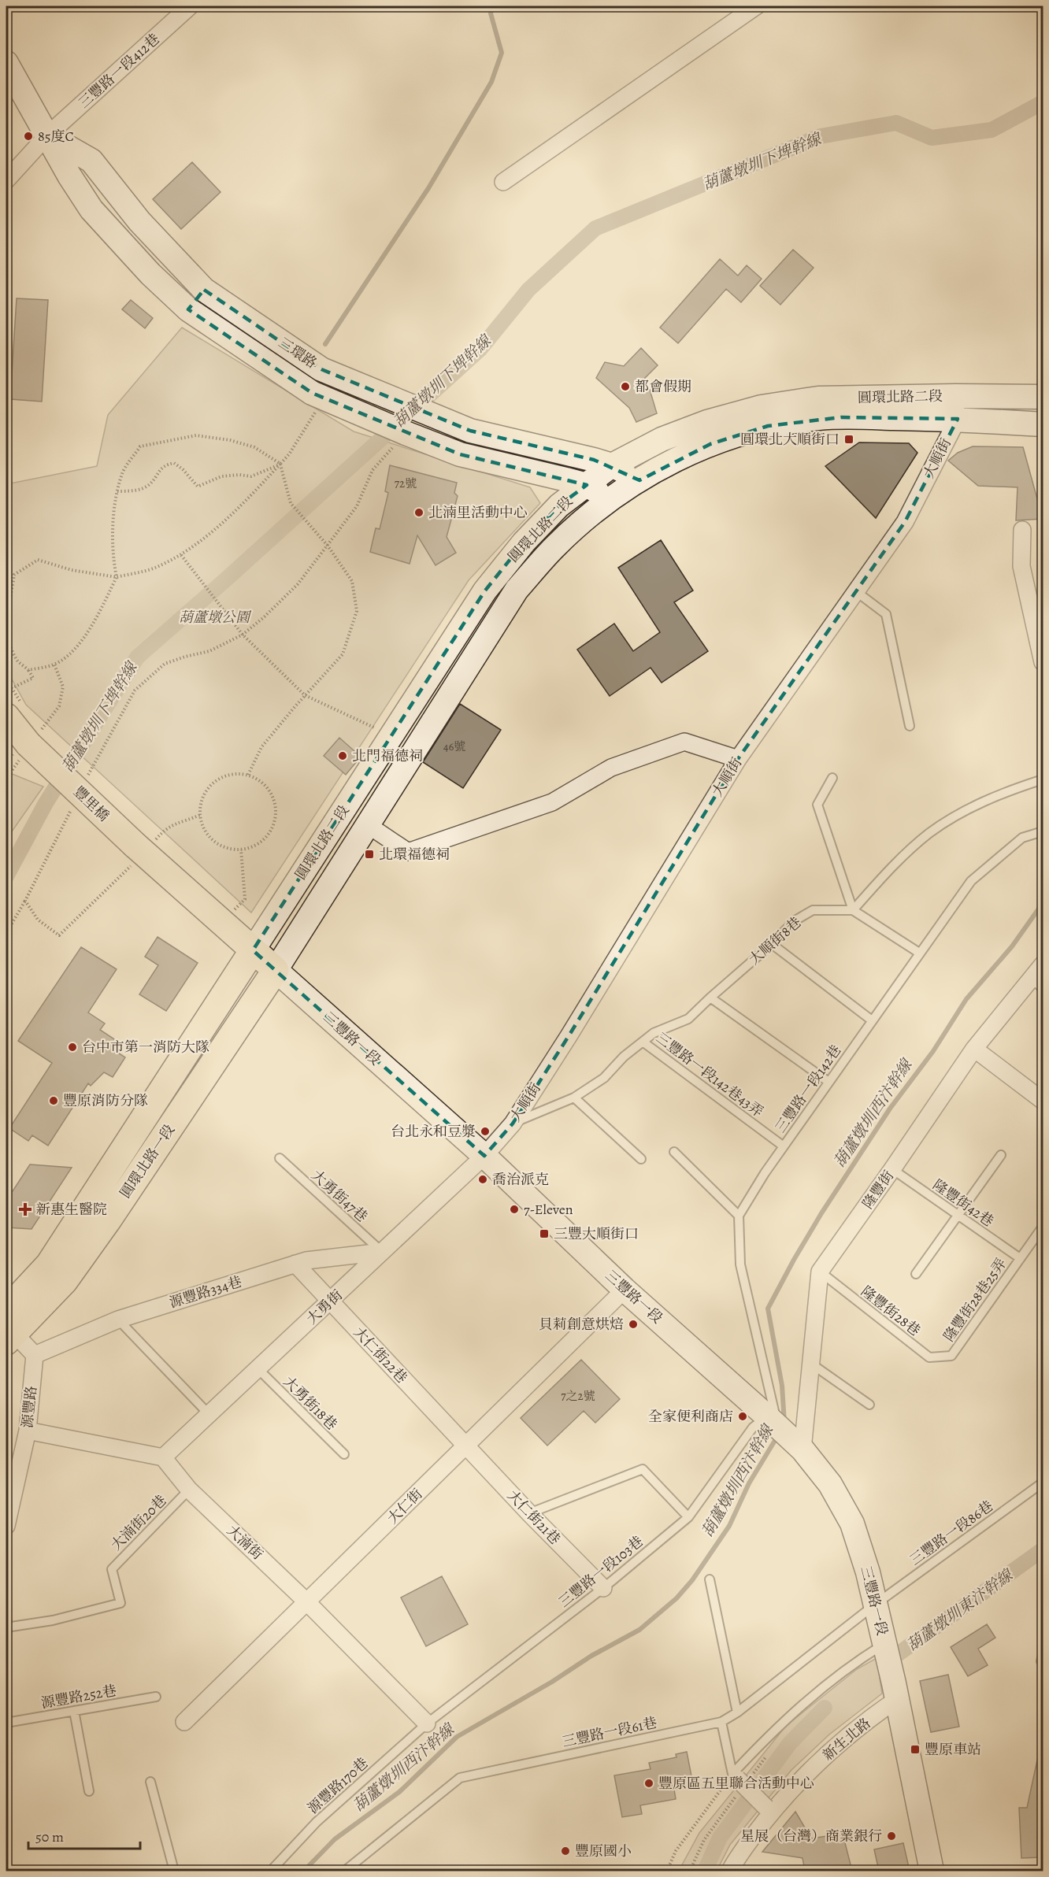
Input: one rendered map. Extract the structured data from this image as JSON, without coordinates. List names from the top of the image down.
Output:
{
  "streets": {
    "main road": ["豐里橋", "三豐路一段", "圓環北路一段"],
    "street": [
      "三豐路一段412巷",
      "三環路",
      "圓環北路二段",
      "大順街",
      "隆豐街",
      "源豐路334巷",
      "大勇街",
      "大仁街22巷",
      "源豐路",
      "大仁街",
      "大仁街21巷",
      "大湳街",
      "新生北路"
    ],
    "lane": [
      "大順街8巷",
      "三豐路一段142巷43弄",
      "三豐路一段142巷",
      "大勇街47巷",
      "隆豐街42巷",
      "隆豐街28巷25弄",
      "隆豐街28巷",
      "大勇街18巷",
      "大湳街20巷",
      "三豐路一段86巷",
      "三豐路一段103巷",
      "源豐路252巷",
      "三豐路一段61巷",
      "源豐路170巷"
    ]
  },
  "crossings": [
    ["三豐路一段412巷", "三環路"],
    ["三環路", "圓環北路二段"],
    ["圓環北路二段", "大順街"],
    ["圓環北路二段", "三豐路一段"],
    ["圓環北路二段", "圓環北路一段"],
    ["大順街", "大順街8巷"],
    ["大順街", "三豐路一段"],
    ["大順街", "大勇街"],
    ["豐里橋", "三豐路一段"],
    ["大順街8巷", "三豐路一段142巷43弄"],
    ["三豐路一段", "圓環北路一段"],
    ["三豐路一段", "隆豐街"],
    ["三豐路一段", "大勇街"],
    ["三豐路一段", "大仁街"],
    ["三豐路一段", "三豐路一段86巷"],
    ["三豐路一段", "三豐路一段103巷"],
    ["三豐路一段", "三豐路一段61巷"],
    ["三豐路一段", "新生北路"],
    ["三豐路一段142巷43弄", "三豐路一段142巷"],
    ["隆豐街", "隆豐街42巷"],
    ["隆豐街", "隆豐街28巷"],
    ["大勇街47巷", "源豐路334巷"],
    ["大勇街47巷", "大勇街"],
    ["隆豐街42巷", "隆豐街28巷25弄"],
    ["源豐路334巷", "大勇街"],
    ["源豐路334巷", "大仁街22巷"],
    ["源豐路334巷", "源豐路"],
    ["隆豐街28巷25弄", "隆豐街28巷"],
    ["大勇街", "大仁街22巷"],
    ["大勇街", "大勇街18巷"],
    ["大勇街", "大湳街"],
    ["大仁街22巷", "大仁街"],
    ["大仁街22巷", "大仁街21巷"],
    ["大仁街", "大仁街21巷"],
    ["大仁街", "大湳街"],
    ["大仁街21巷", "三豐路一段103巷"],
    ["大湳街20巷", "大湳街"],
    ["三豐路一段86巷", "三豐路一段61巷"],
    ["大湳街", "三豐路一段103巷"],
    ["大湳街", "源豐路170巷"],
    ["三豐路一段103巷", "源豐路170巷"]
  ],
  "water": ["葫蘆墩圳下埤幹線", "葫蘆燉圳西汴幹線", "葫蘆墩圳東汴幹線"],
  "parks": ["葫蘆墩公園"],
  "places": {
    "other": [
      "85度C",
      "都會假期",
      "北湳里活動中心",
      "北門福德祠",
      "台中市第一消防大隊",
      "豐原消防分隊",
      "台北永和豆漿",
      "喬治派克",
      "7-Eleven",
      "貝莉創意烘焙",
      "全家便利商店",
      "豐原區五里聯合活動中心",
      "星展（台灣）商業銀行",
      "豐原國小"
    ],
    "transit": [
      "圓環北大順街口",
      "北環福德祠",
      "三豐大順街口",
      "豐原車站"
    ],
    "health": ["新惠生醫院"]
  },
  "house_numbers": ["72號", "46號", "7之2號"],
  "scale_bar": "50 m"
}
